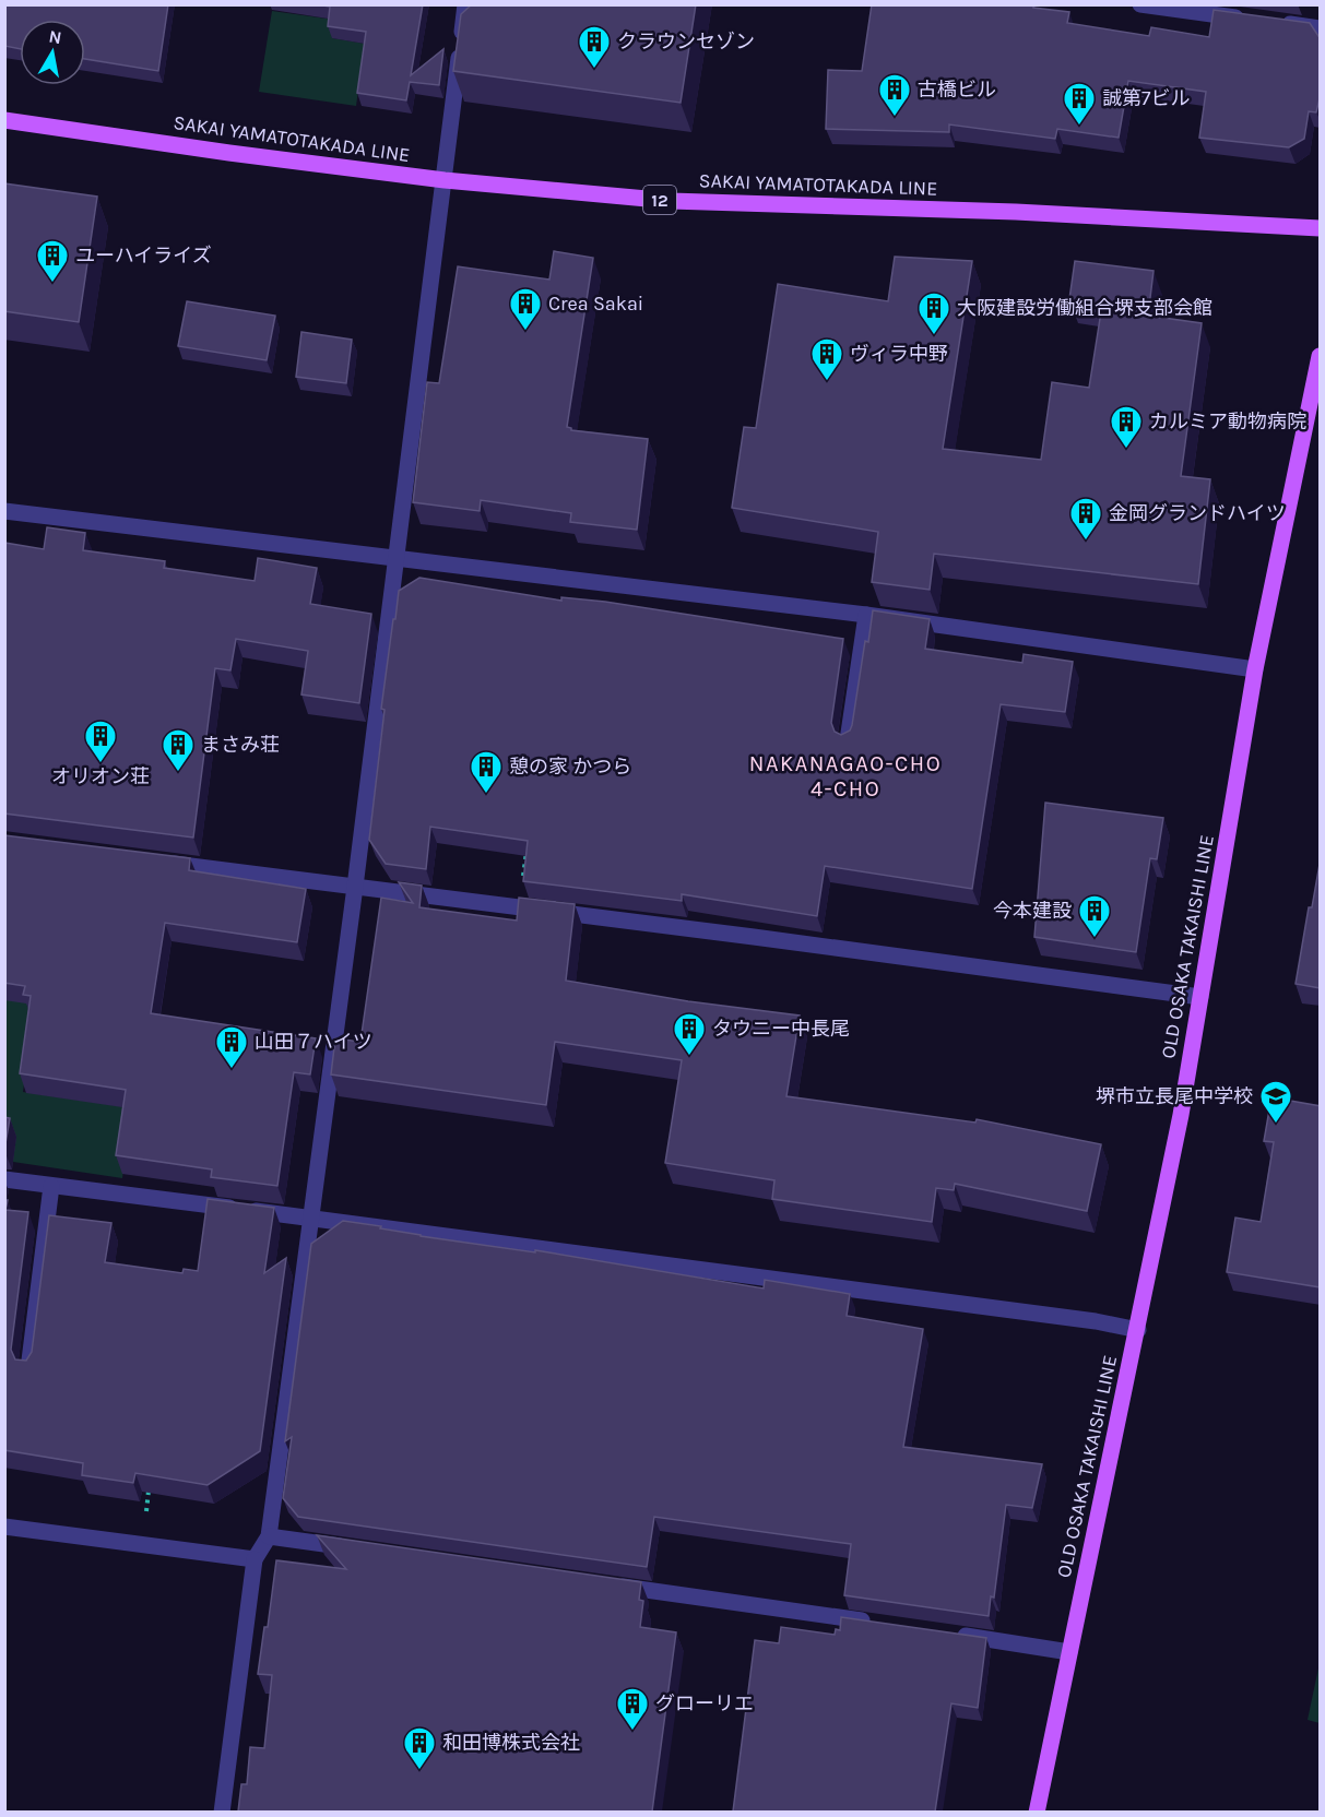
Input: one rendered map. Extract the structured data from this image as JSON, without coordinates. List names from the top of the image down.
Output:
{
  "streets": {
    "main road": ["SAKAI YAMATOTAKADA LINE", "12", "OLD OSAKA TAKAISHI LINE"]
  },
  "districts": ["NAKANAGAO-CHO 4-CHO"],
  "places": {
    "building": [
      "クラウンセゾン",
      "古橋ビル",
      "誠第7ビル",
      "ユーハイライズ",
      "Crea Sakai",
      "大阪建設労働組合堺支部会館",
      "ヴィラ中野",
      "カルミア動物病院",
      "金岡グランドハイツ",
      "オリオン荘",
      "まさみ荘",
      "憩の家 かつら",
      "今本建設",
      "タウニー中長尾",
      "山田７ハイツ",
      "グローリエ",
      "和田博株式会社"
    ],
    "school or university": ["堺市立長尾中学校"]
  },
  "north": "top"
}
